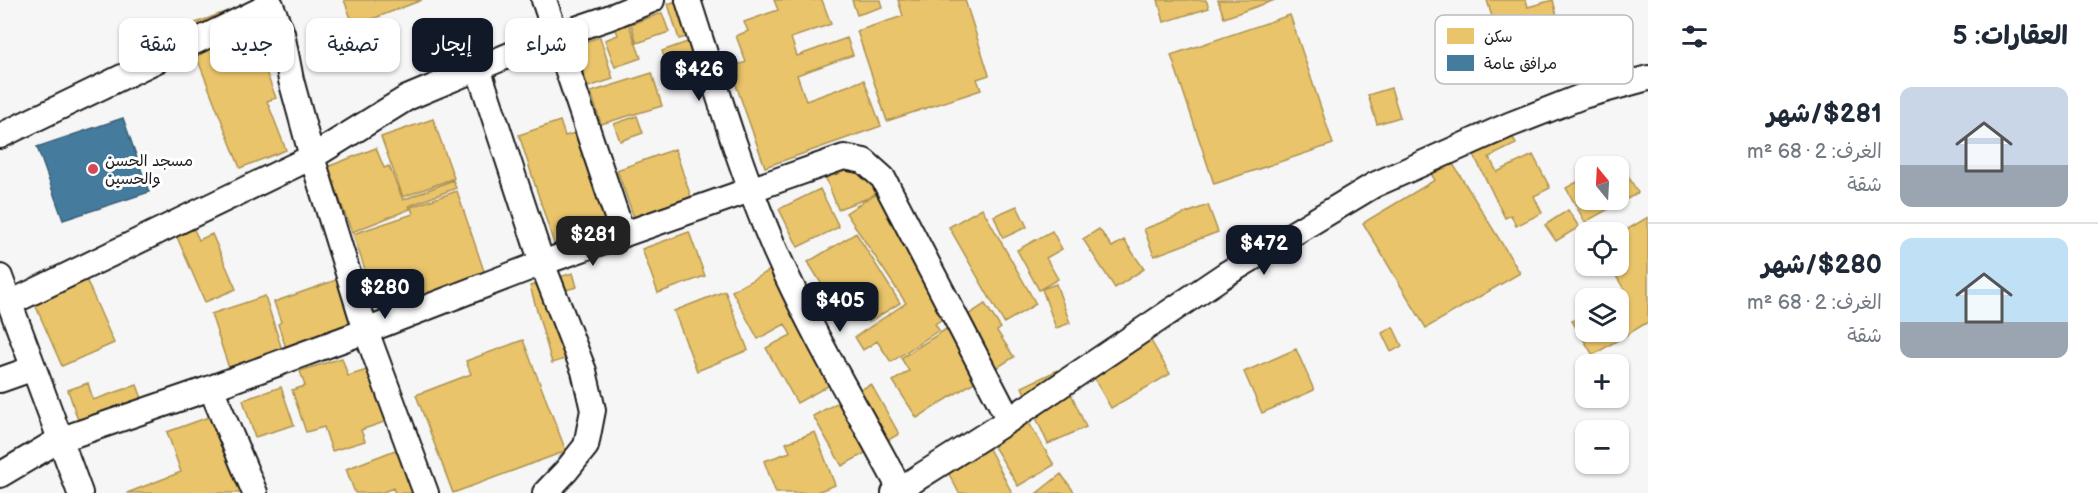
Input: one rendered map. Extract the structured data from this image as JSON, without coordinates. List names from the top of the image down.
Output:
{
  "places": ["مسجد الحسن والحسين"],
  "legend": ["سكن", "مرافق عامة"],
  "north": "top",
  "page": {
    "heading": "العقارات: 5",
    "chip": [
      "شراء",
      "إيجار",
      "تصفية",
      "جديد",
      "شقة"
    ],
    "price": [
      "$426",
      "$281",
      "$472",
      "$280",
      "$405"
    ],
    "list": [
      {
        "name": "$281/شهر",
        "note": "الغرف: 2 · 68 m² · شقة"
      },
      {
        "name": "$280/شهر",
        "note": "الغرف: 2 · 68 m² · شقة"
      }
    ],
    "map_buttons": ["+", "−"]
  }
}
